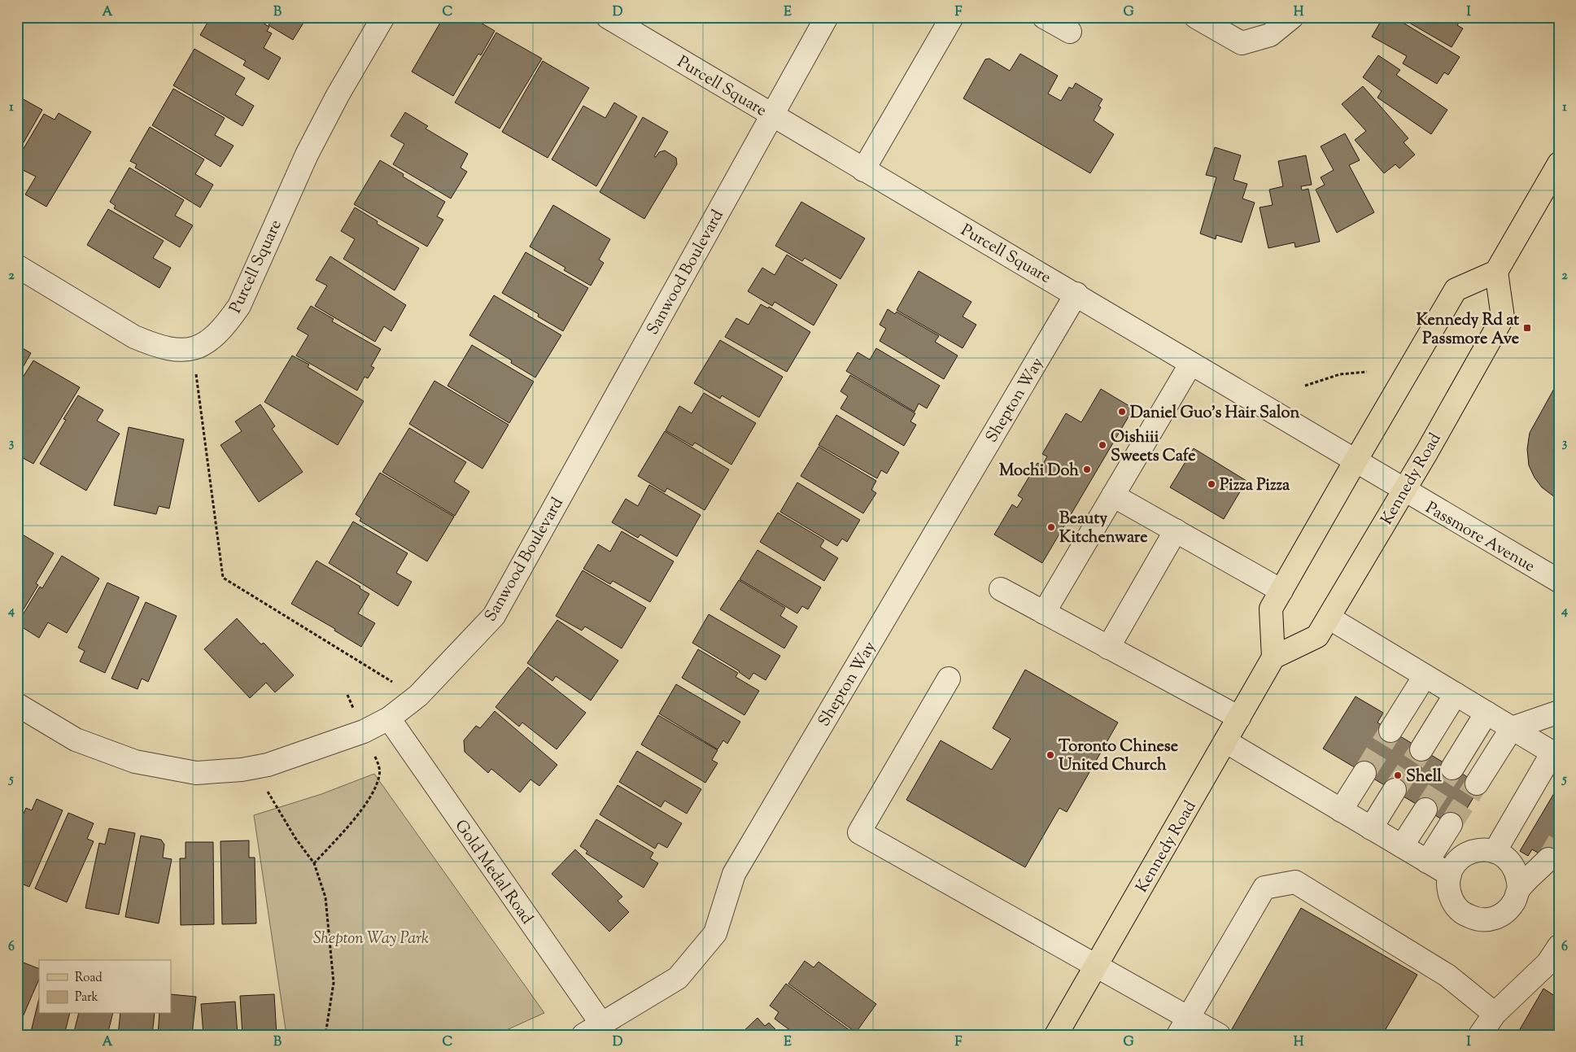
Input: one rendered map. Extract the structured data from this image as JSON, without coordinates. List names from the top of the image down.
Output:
{
  "streets": {
    "main road": ["Kennedy Road"],
    "street": [
      "Purcell Square",
      "Sanwood Boulevard",
      "Shepton Way",
      "Passmore Avenue",
      "Gold Medal Road"
    ]
  },
  "crossings": [
    ["Purcell Square", "Sanwood Boulevard"],
    ["Purcell Square", "Shepton Way"],
    ["Purcell Square", "Kennedy Road"],
    ["Purcell Square", "Passmore Avenue"],
    ["Sanwood Boulevard", "Gold Medal Road"],
    ["Shepton Way", "Gold Medal Road"],
    ["Kennedy Road", "Passmore Avenue"]
  ],
  "parks": ["Shepton Way Park"],
  "places": {
    "transit": ["Kennedy Rd at Passmore Ave"],
    "other": [
      "Daniel Guo's Hair Salon",
      "Oishiii Sweets Cafe",
      "Mochi Doh",
      "Pizza Pizza",
      "Beauty Kitchenware",
      "Toronto Chinese United Church",
      "Shell"
    ]
  },
  "legend": ["Road", "Park"],
  "grid": {
    "columns": [
      "A",
      "B",
      "C",
      "D",
      "E",
      "F",
      "G",
      "H",
      "I"
    ],
    "rows": [
      "1",
      "2",
      "3",
      "4",
      "5",
      "6"
    ]
  }
}
